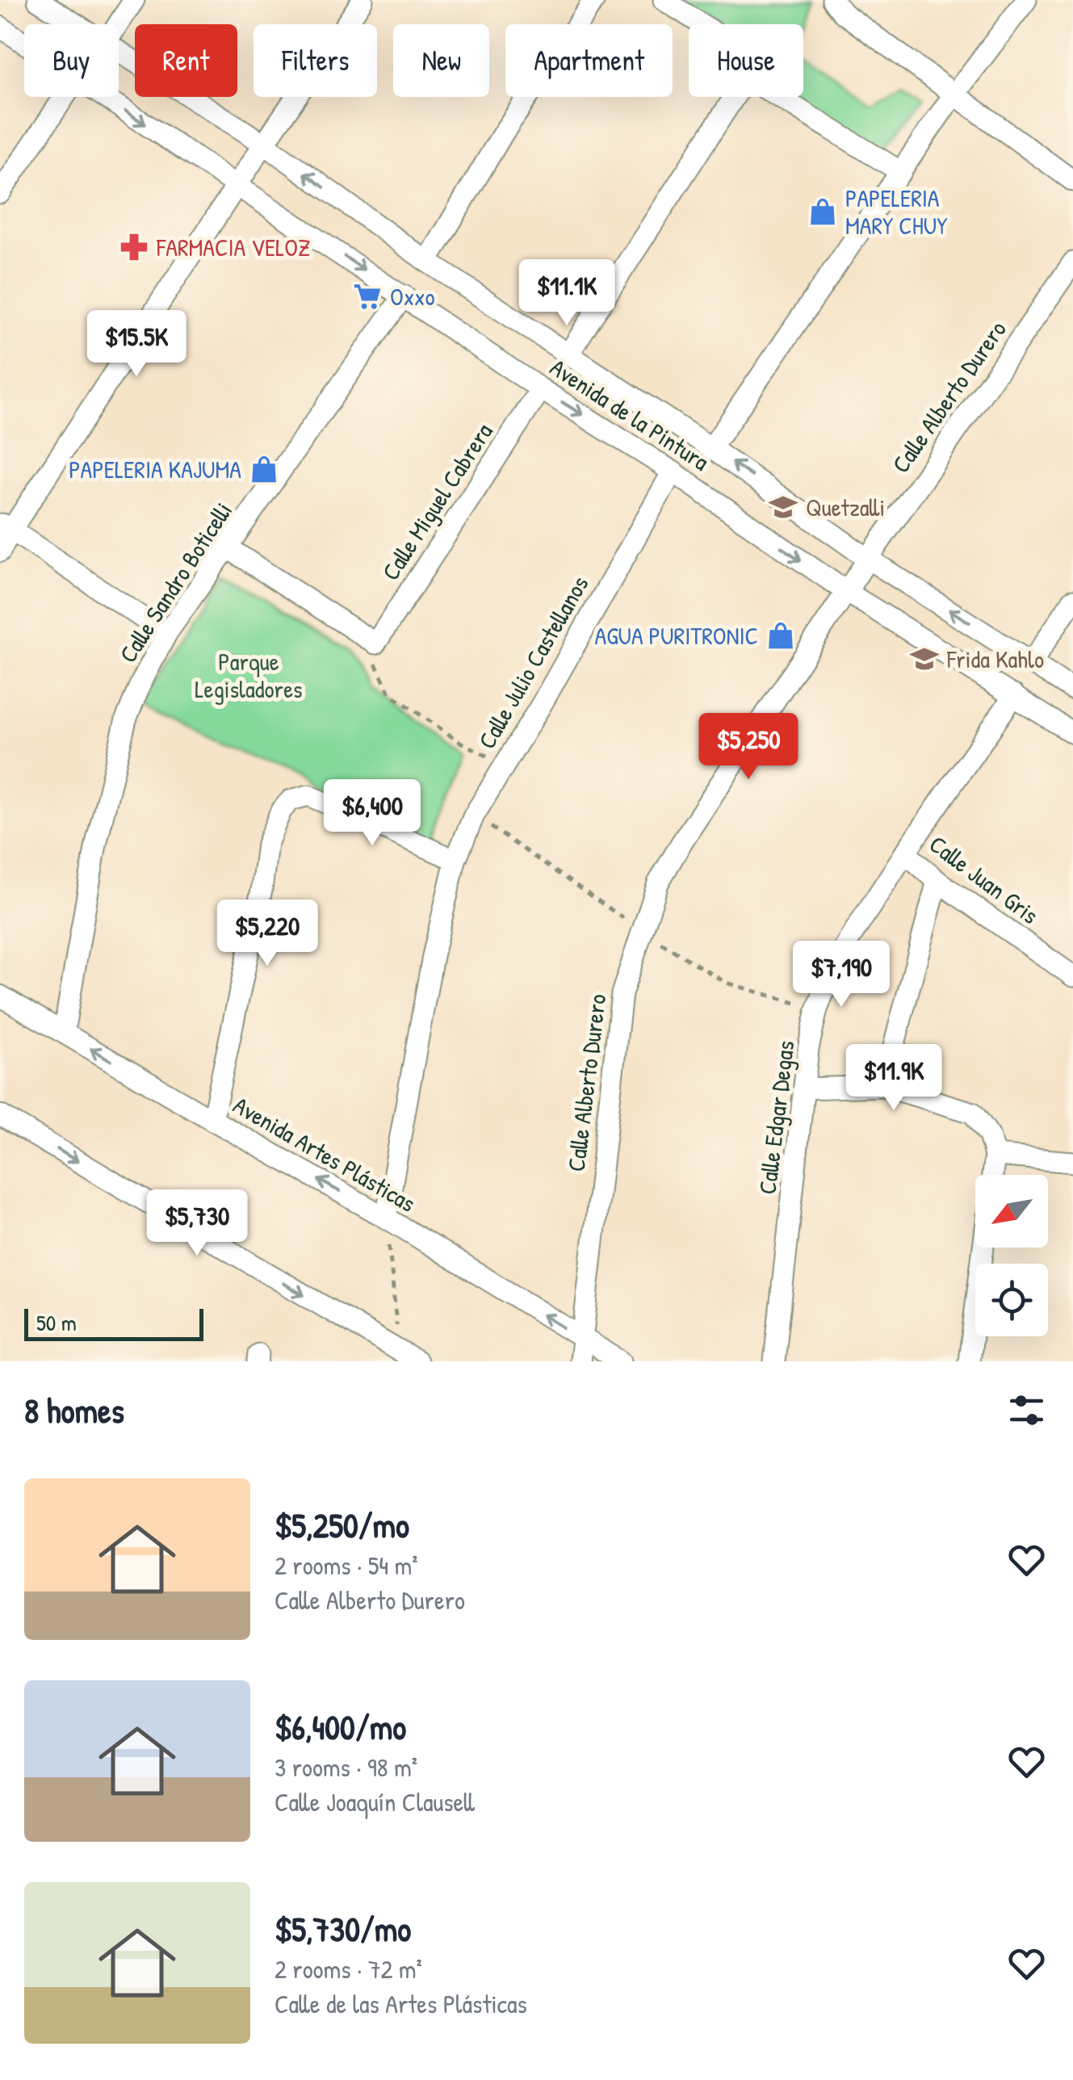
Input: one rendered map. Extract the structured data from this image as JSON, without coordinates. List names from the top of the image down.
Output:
{
  "streets": {
    "street": [
      "Calle Alberto Durero",
      "Avenida de la Pintura",
      "Calle Miguel Cabrera",
      "Calle Sandro Boticelli",
      "Calle Julio Castellanos",
      "Calle Juan Gris",
      "Calle Edgar Degas",
      "Avenida Artes Plásticas"
    ]
  },
  "crossings": [
    ["Calle Alberto Durero", "Avenida de la Pintura"],
    ["Calle Alberto Durero", "Avenida Artes Plásticas"],
    ["Avenida de la Pintura", "Calle Miguel Cabrera"],
    ["Avenida de la Pintura", "Calle Sandro Boticelli"],
    ["Avenida de la Pintura", "Calle Julio Castellanos"],
    ["Avenida de la Pintura", "Calle Edgar Degas"],
    ["Calle Sandro Boticelli", "Avenida Artes Plásticas"],
    ["Calle Julio Castellanos", "Avenida Artes Plásticas"],
    ["Calle Juan Gris", "Calle Edgar Degas"]
  ],
  "parks": ["Parque Legisladores"],
  "places": {
    "shop": ["PAPELERIA MARY CHUY", "PAPELERIA KAJUMA", "AGUA PURITRONIC"],
    "pharmacy": ["FARMACIA VELOZ"],
    "supermarket": ["Oxxo"],
    "school or university": ["Quetzalli", "Frida Kahlo"]
  },
  "scale_bar": "50 m",
  "north": "bottom left",
  "page": {
    "chip": [
      "Buy",
      "Rent",
      "Filters",
      "New",
      "Apartment",
      "House"
    ],
    "price": [
      "$11.1K",
      "$15.5K",
      "$5,250",
      "$6,400",
      "$5,220",
      "$7,190",
      "$11.9K",
      "$5,730"
    ],
    "scale": "50 m",
    "heading": "8 homes",
    "list": [
      {
        "name": "$5,250/mo",
        "note": "2 rooms · 54 m² · Calle Alberto Durero"
      },
      {
        "name": "$6,400/mo",
        "note": "3 rooms · 98 m² · Calle Joaquín Clausell"
      },
      {
        "name": "$5,730/mo",
        "note": "2 rooms · 72 m² · Calle de las Artes Plásticas"
      }
    ]
  }
}
